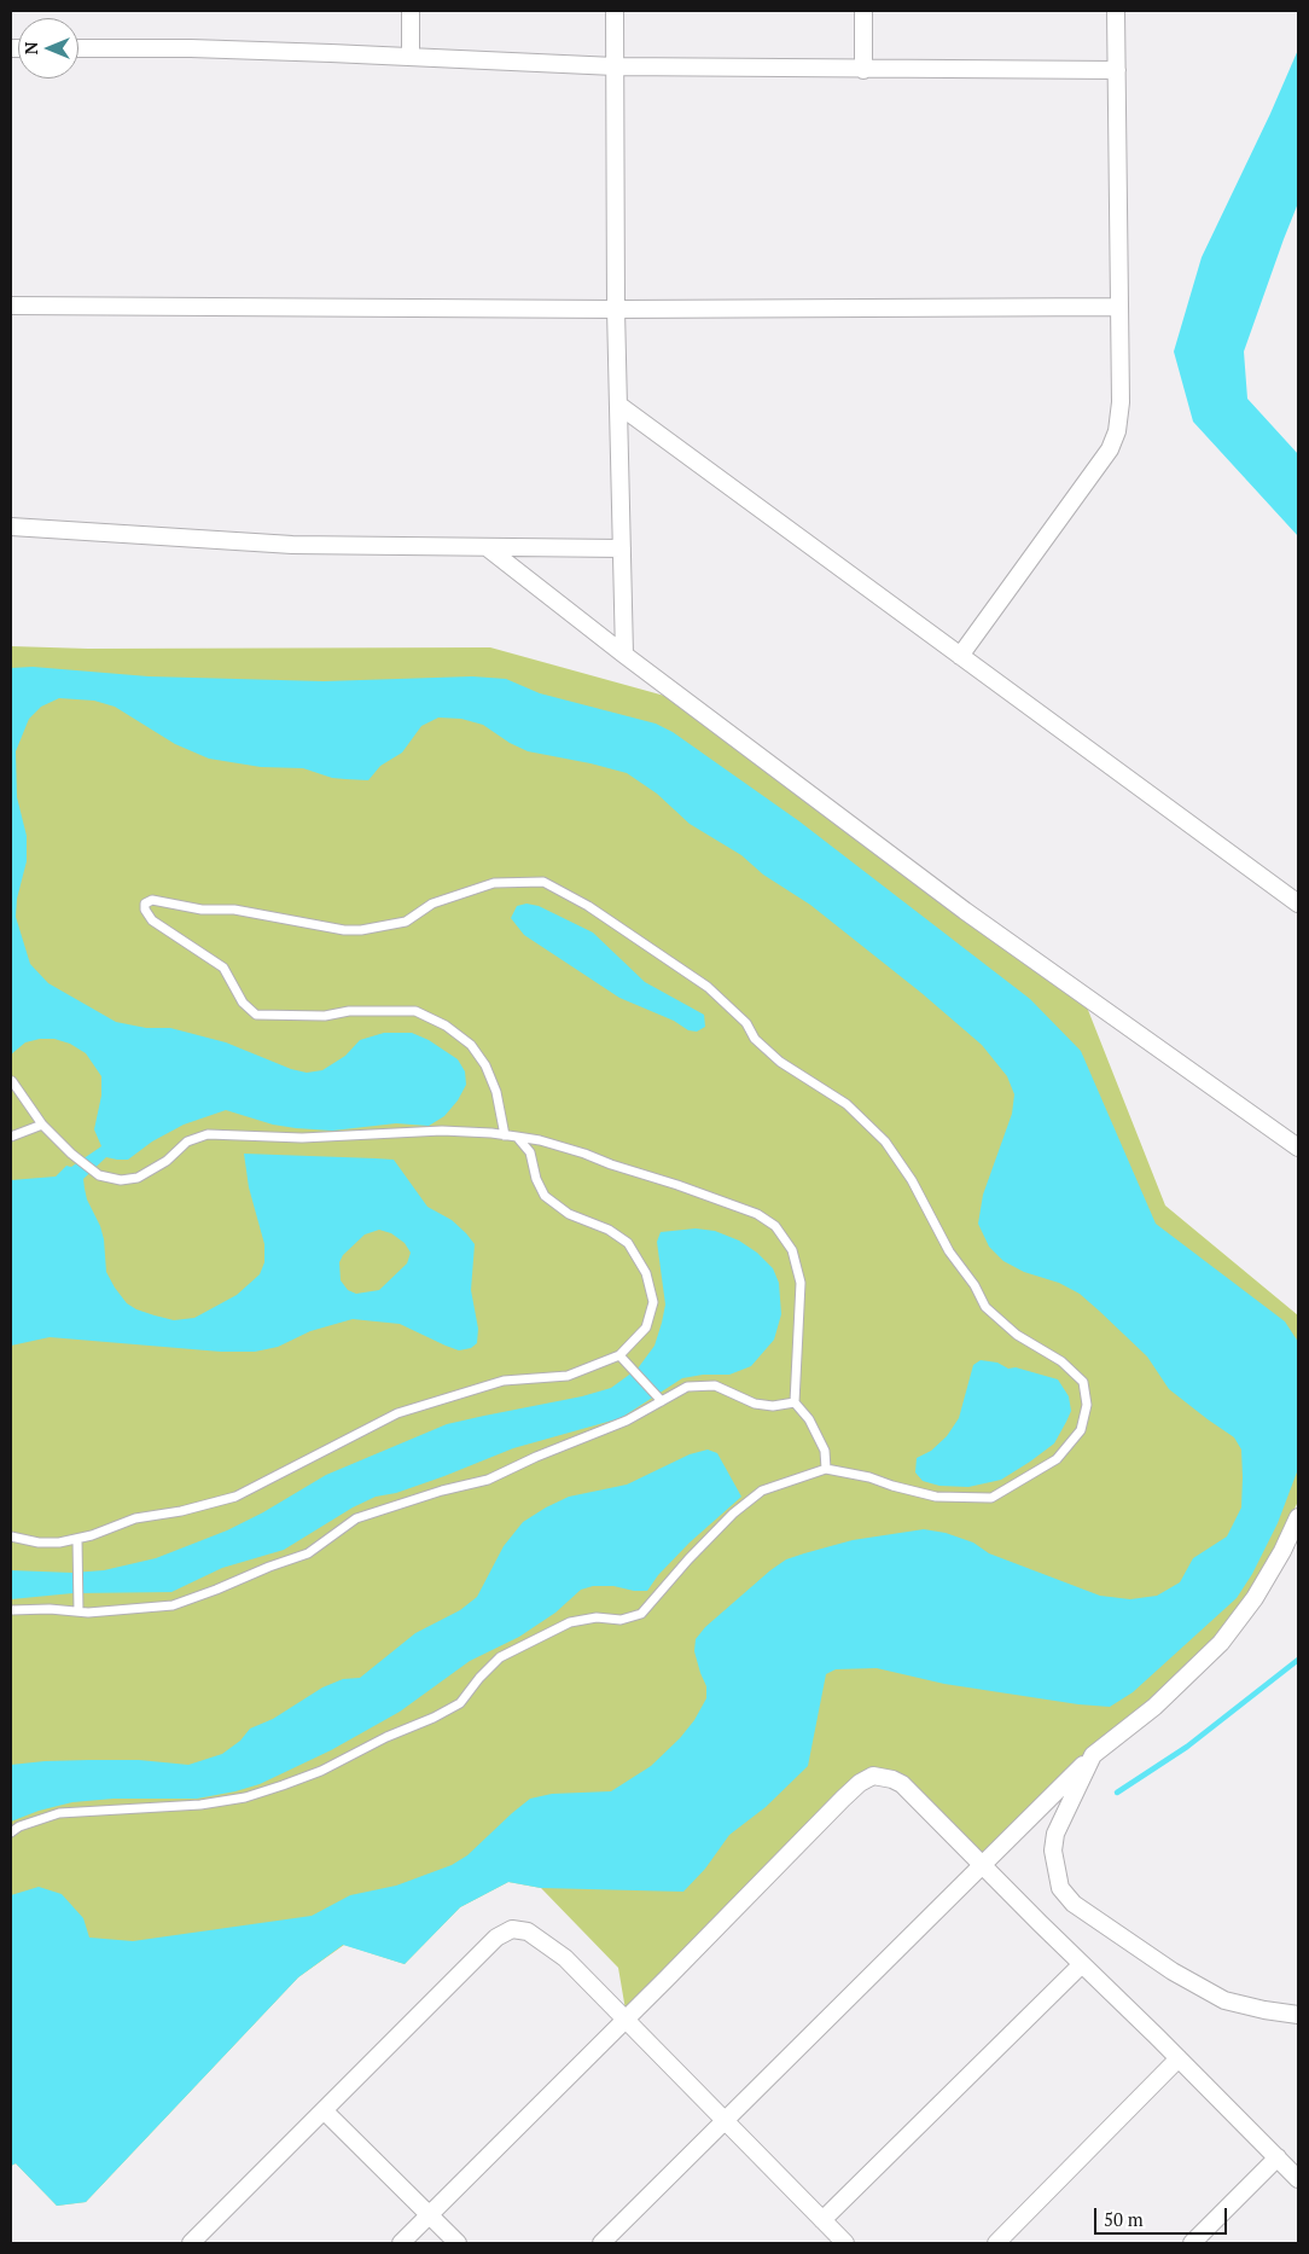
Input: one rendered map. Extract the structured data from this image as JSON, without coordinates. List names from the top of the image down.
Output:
{
  "scale_bar": "50 m",
  "north": "left"
}
